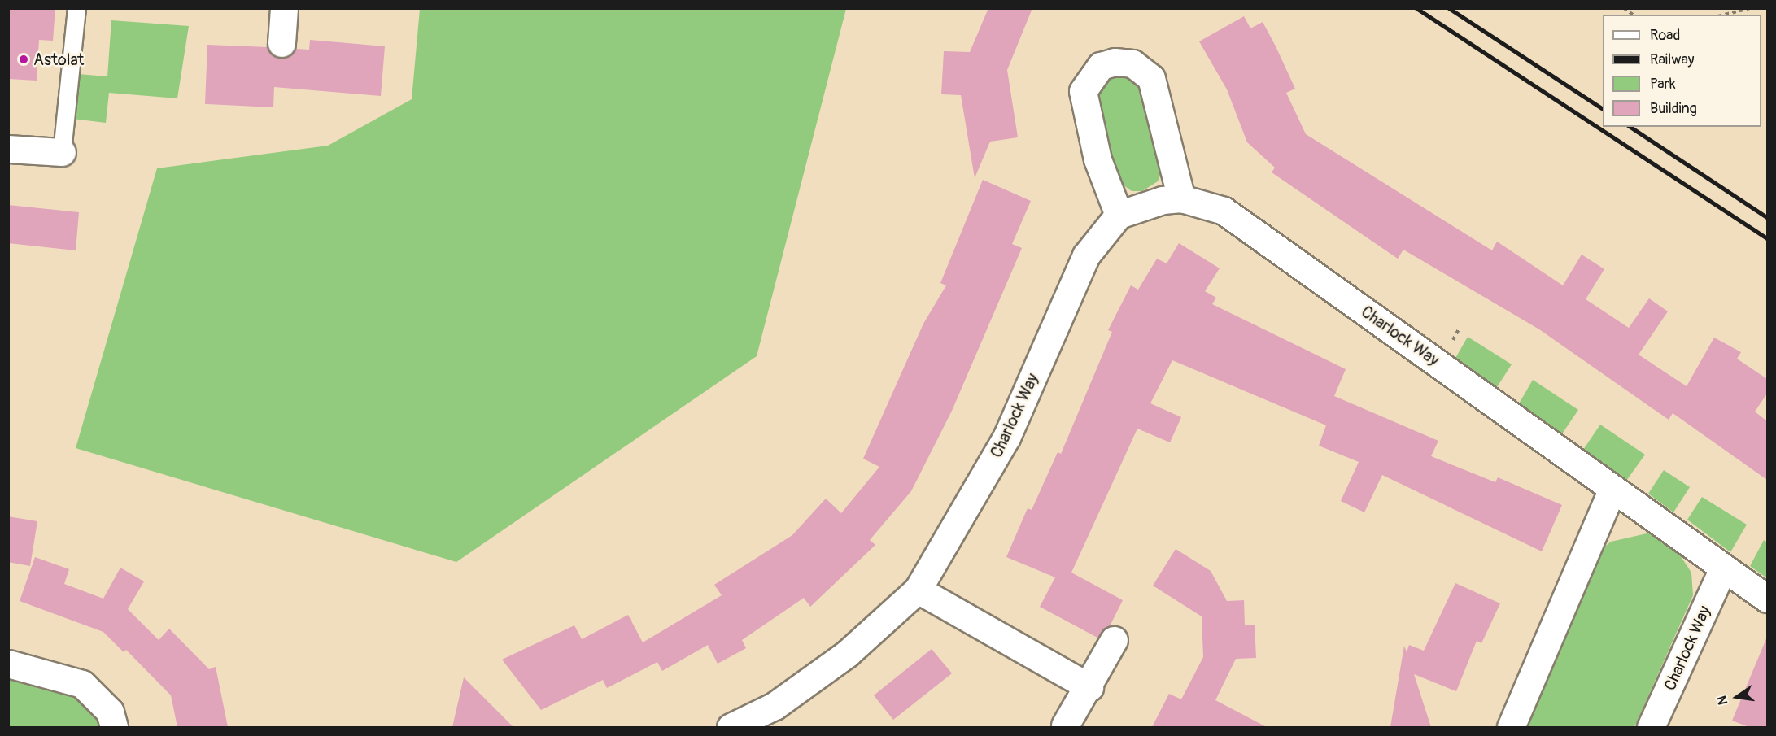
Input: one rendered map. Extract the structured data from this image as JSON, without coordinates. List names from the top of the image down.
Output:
{
  "streets": {
    "street": ["Charlock Way"]
  },
  "places": ["Astolat"],
  "legend": [
    "Road",
    "Railway",
    "Park",
    "Building"
  ],
  "north": "left"
}
